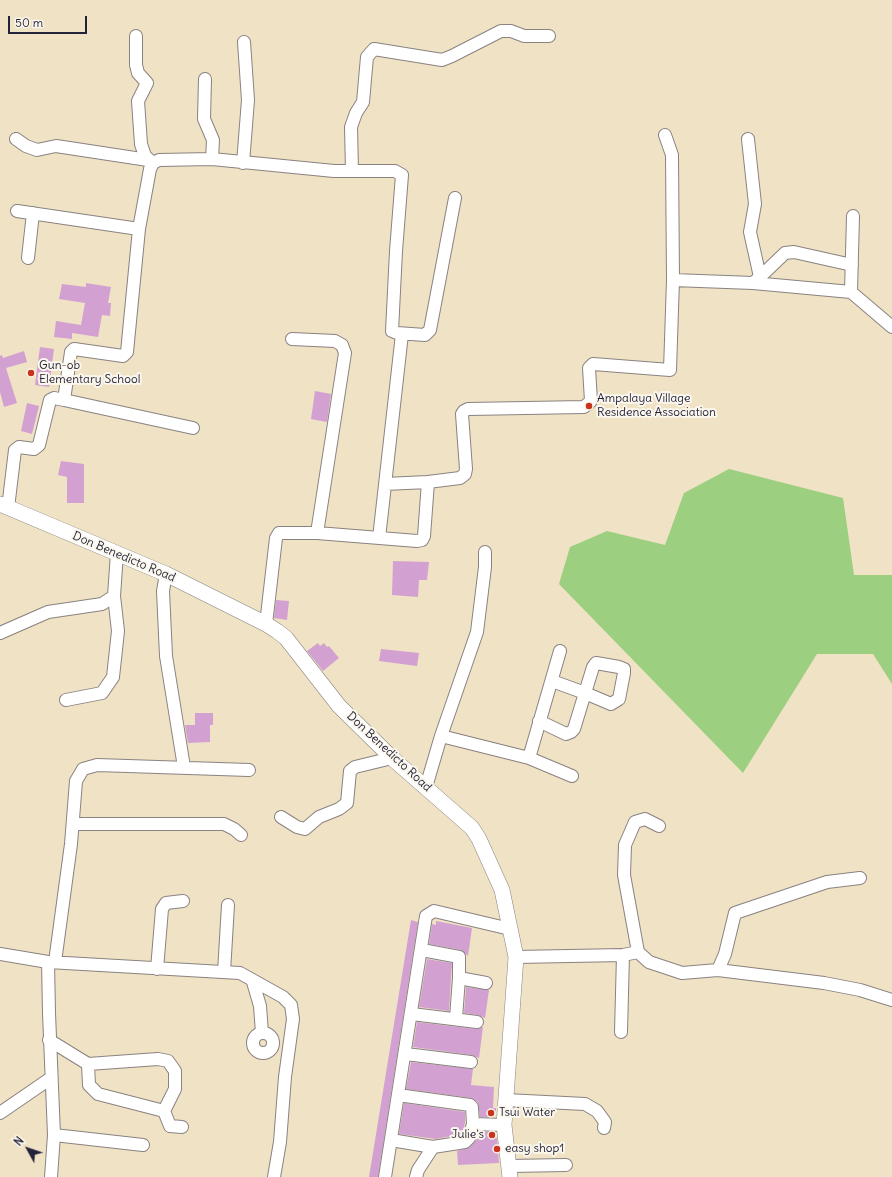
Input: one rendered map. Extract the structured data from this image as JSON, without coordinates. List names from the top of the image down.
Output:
{
  "streets": {
    "street": ["Don Benedicto Road"]
  },
  "places": [
    "Gun-ob Elementary School",
    "Ampalaya Village Residence Association",
    "Tsui Water",
    "Julie's",
    "easy shop1"
  ],
  "scale_bar": "50 m",
  "north": "top left"
}
